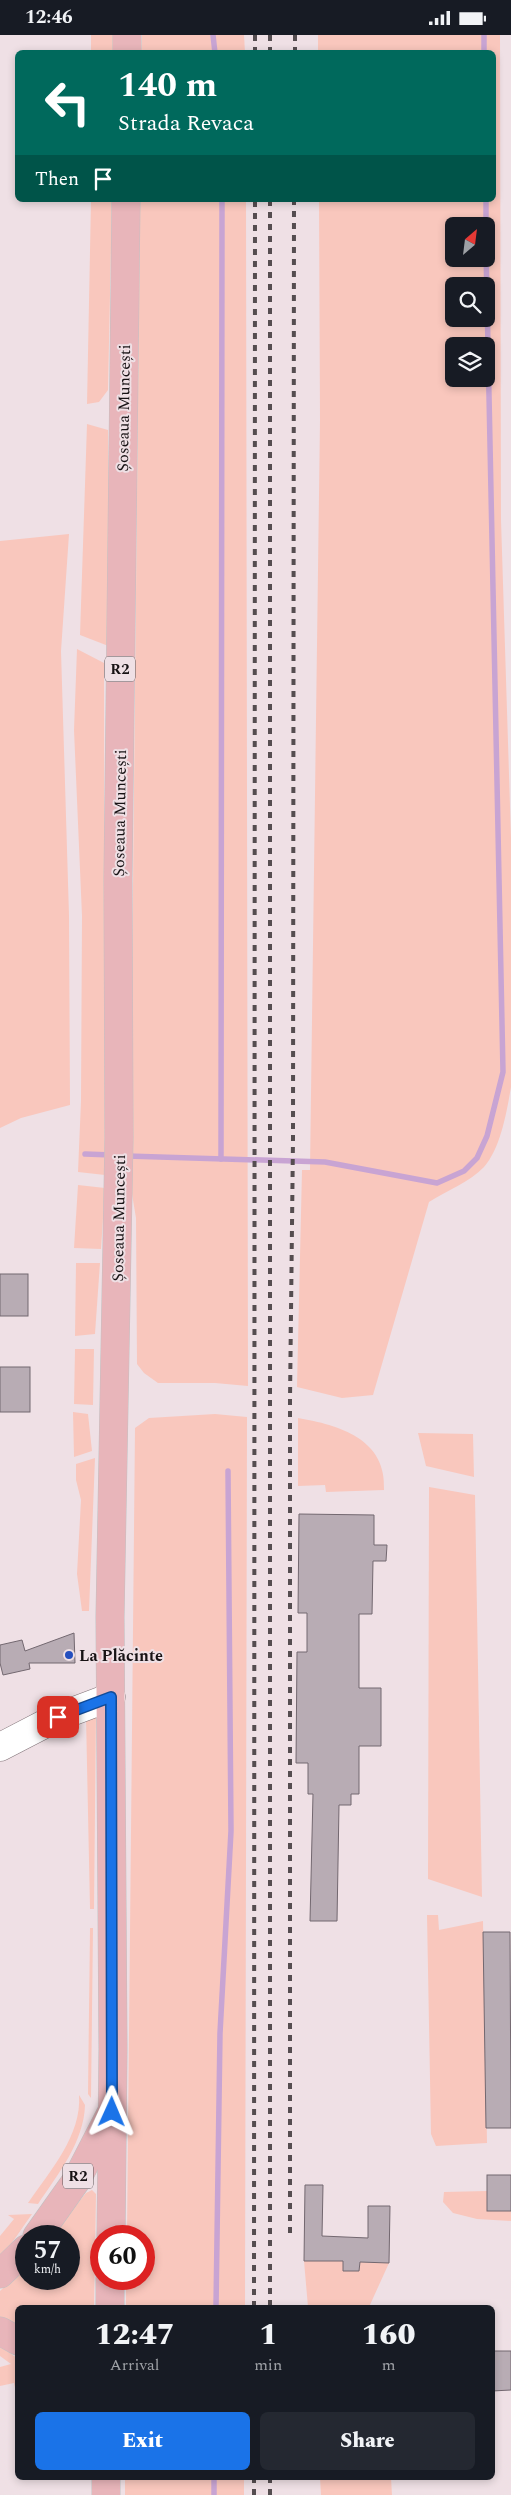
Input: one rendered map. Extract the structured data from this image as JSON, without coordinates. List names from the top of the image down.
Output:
{
  "streets": {
    "main road": ["Șoseaua Muncești", "R2"]
  },
  "crossings": [
    ["Șoseaua Muncești", "R2"]
  ],
  "places": ["La Plăcinte"],
  "north": "top right",
  "page": {
    "status": "12:46",
    "turn": ["140 m", "Strada Revaca"],
    "then": "Then",
    "speed": "57 km/h",
    "limit": "60",
    "eta": [
      "12:47",
      "Arrival",
      "1",
      "min",
      "160",
      "m"
    ],
    "buttons": ["Exit", "Share"]
  }
}
